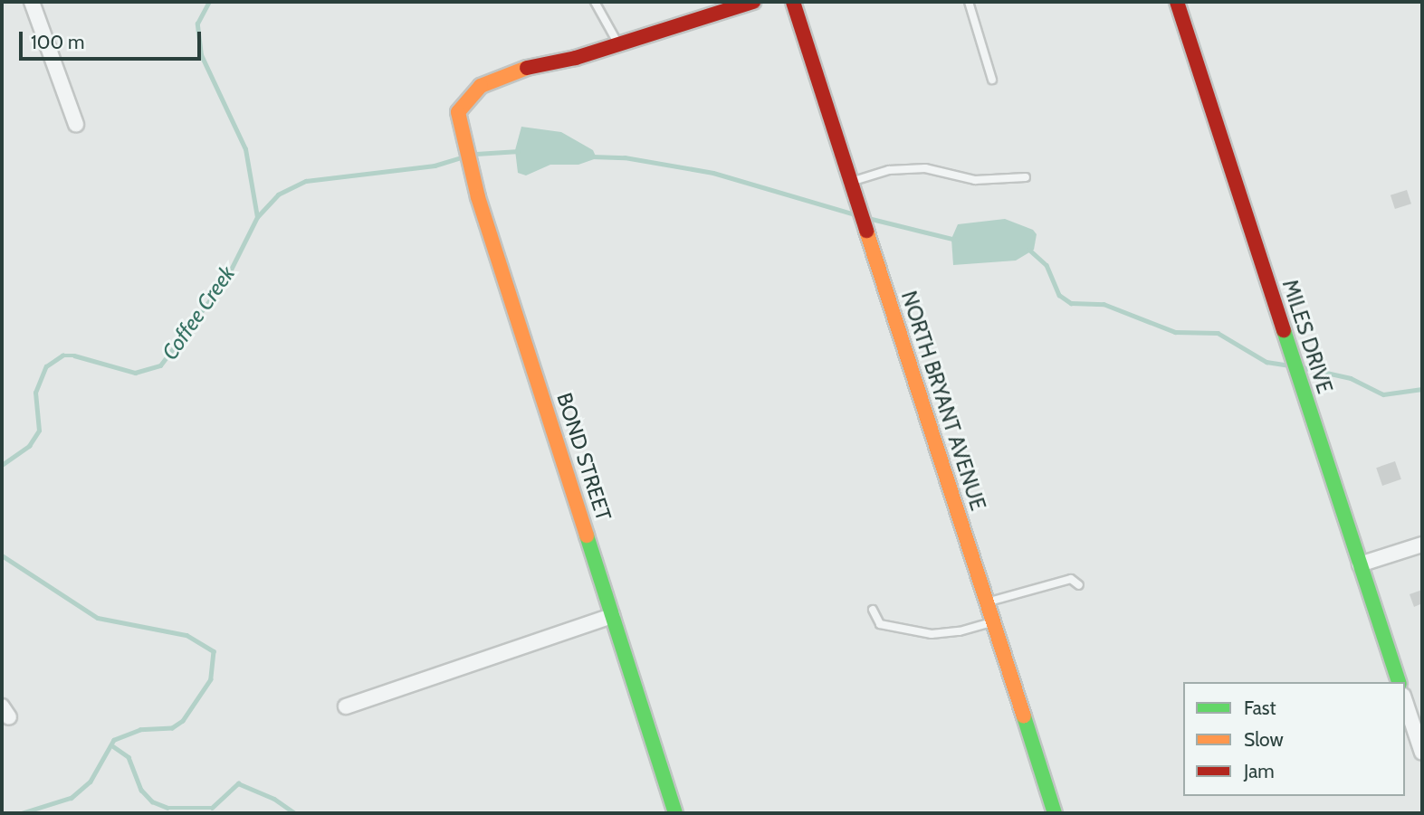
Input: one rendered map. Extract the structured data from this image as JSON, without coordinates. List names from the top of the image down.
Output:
{
  "streets": {
    "street": ["MILES DRIVE", "NORTH BRYANT AVENUE", "BOND STREET"]
  },
  "water": ["Coffee Creek"],
  "legend": ["Fast", "Slow", "Jam"],
  "scale_bar": "100 m"
}
